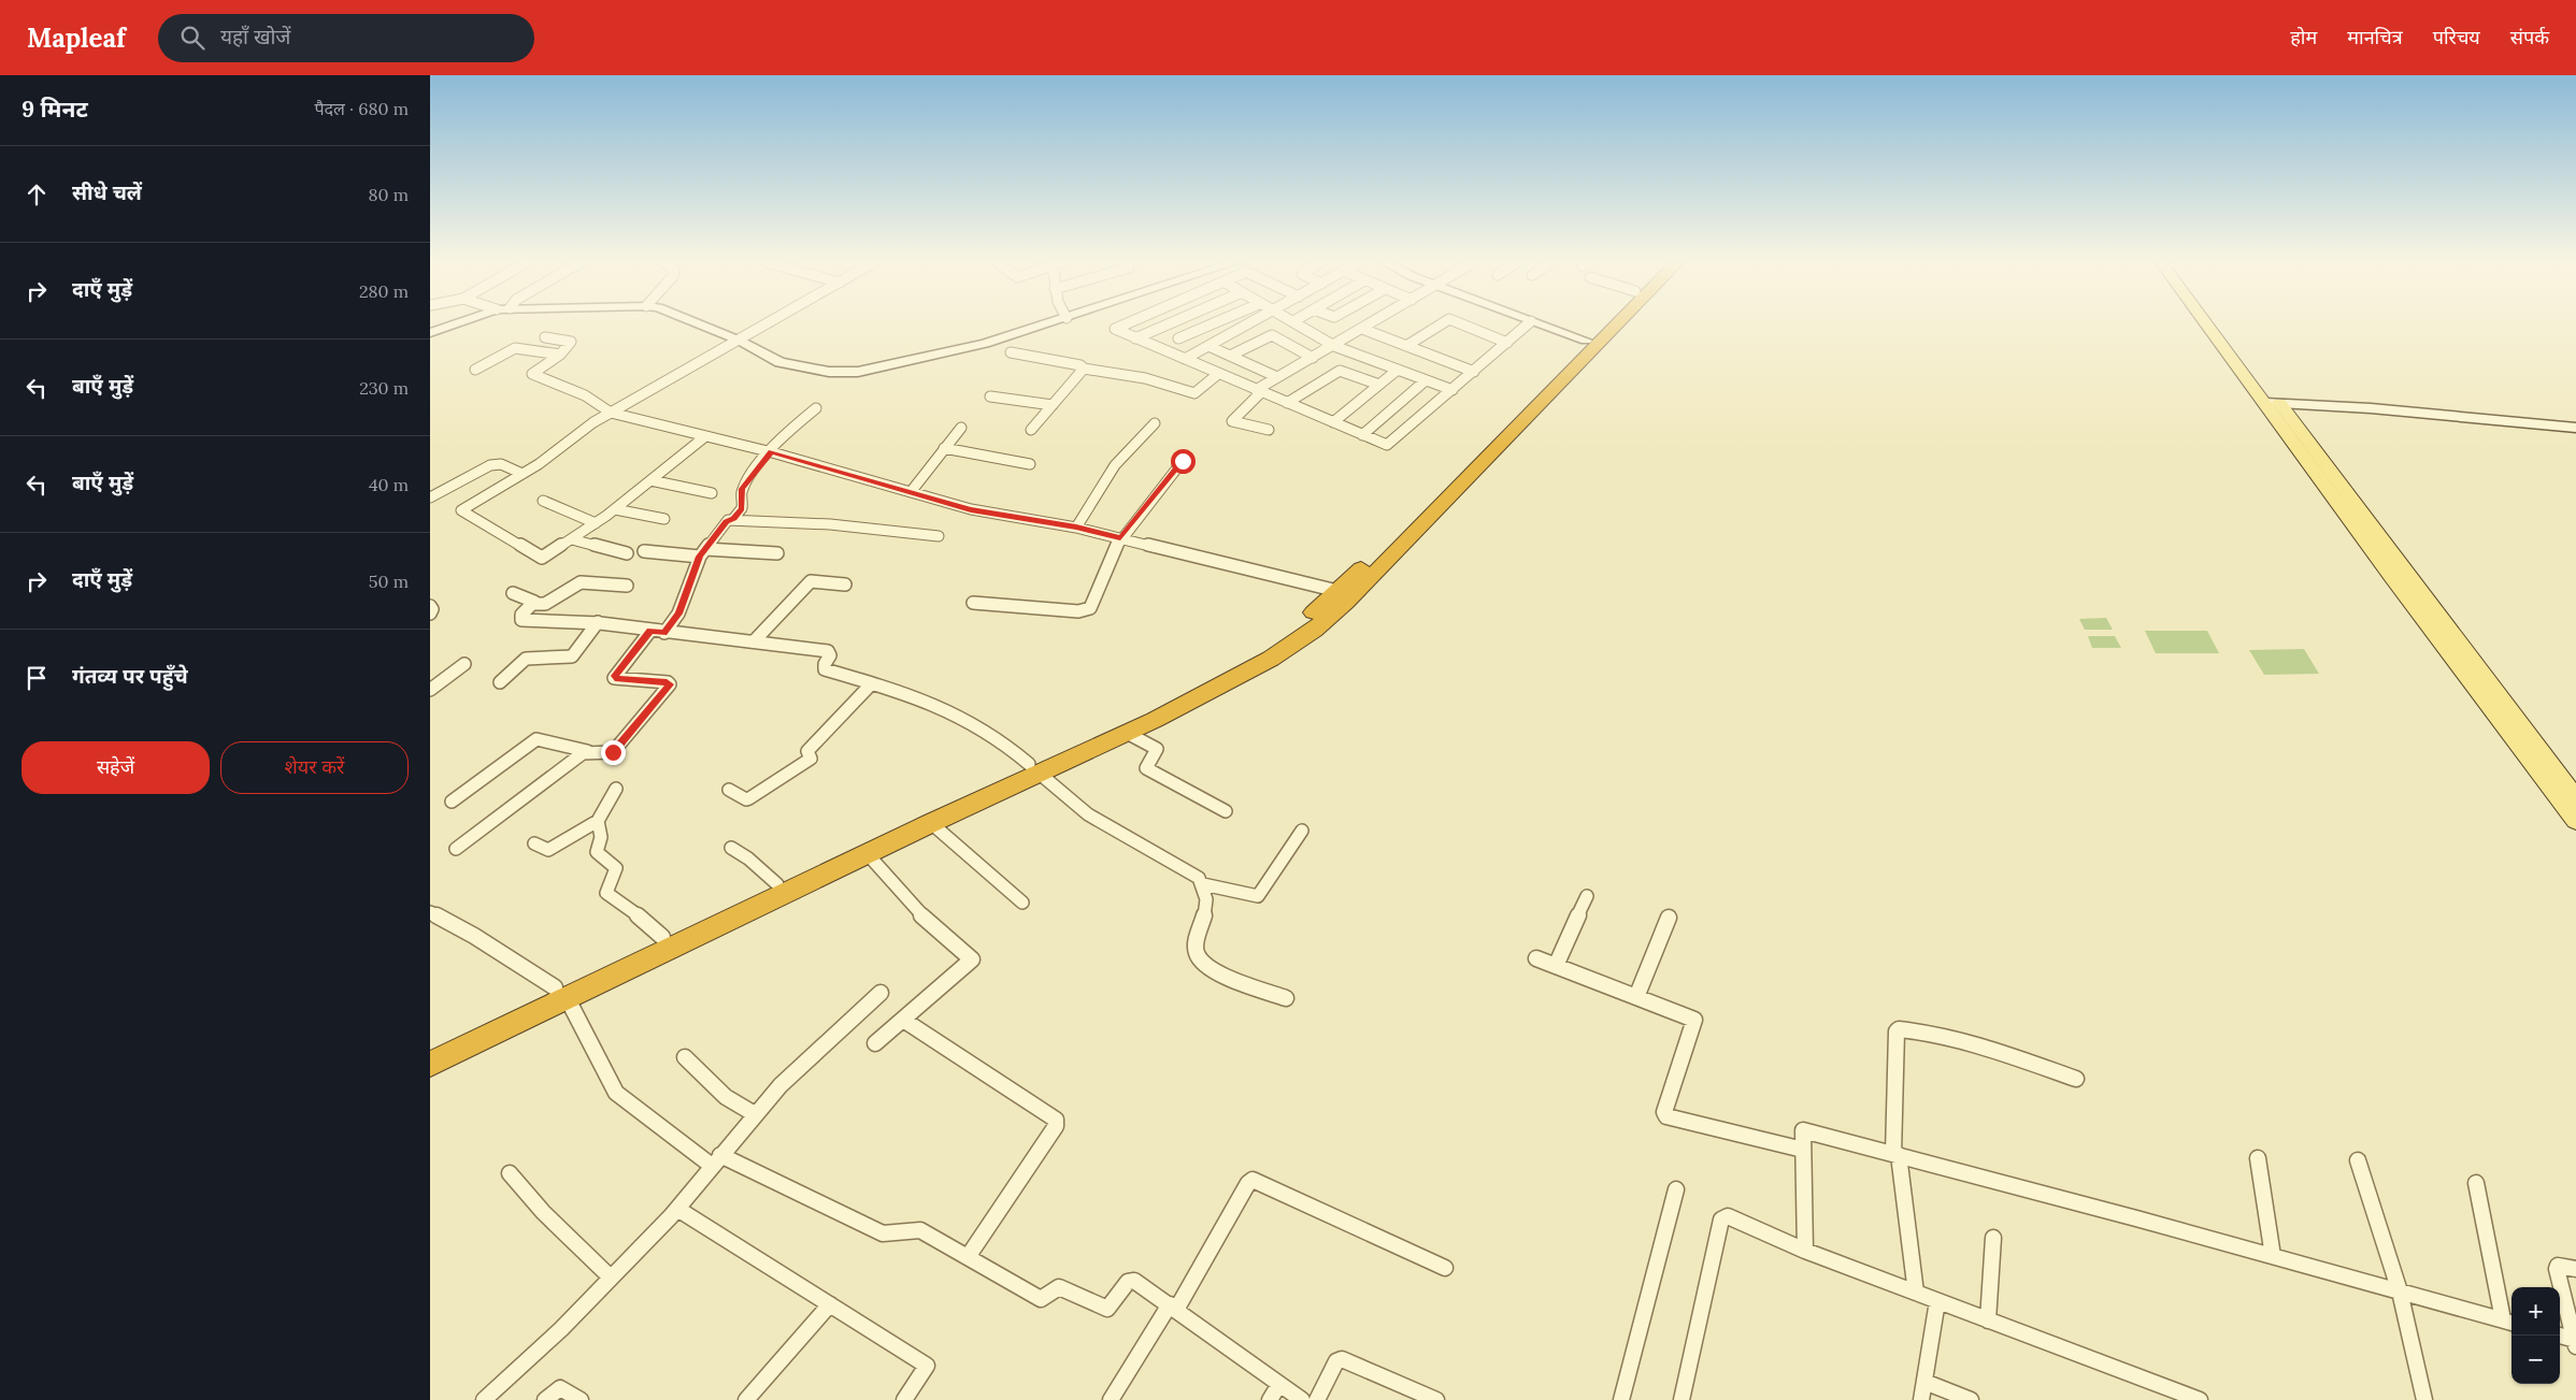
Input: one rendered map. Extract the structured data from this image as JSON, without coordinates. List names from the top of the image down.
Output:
{
  "page": {
    "header": "Mapleaf",
    "search": "यहाँ खोजें",
    "nav": [
      "होम",
      "मानचित्र",
      "परिचय",
      "संपर्क"
    ],
    "heading": ["9 मिनट", "पैदल · 680 m"],
    "list": [
      ["सीधे चलें", "80 m"],
      ["दाएँ मुड़ें", "280 m"],
      ["बाएँ मुड़ें", "230 m"],
      ["बाएँ मुड़ें", "40 m"],
      ["दाएँ मुड़ें", "50 m"],
      "गंतव्य पर पहुँचे"
    ],
    "buttons": ["सहेजें", "शेयर करें"],
    "map_buttons": ["+", "−"]
  }
}
